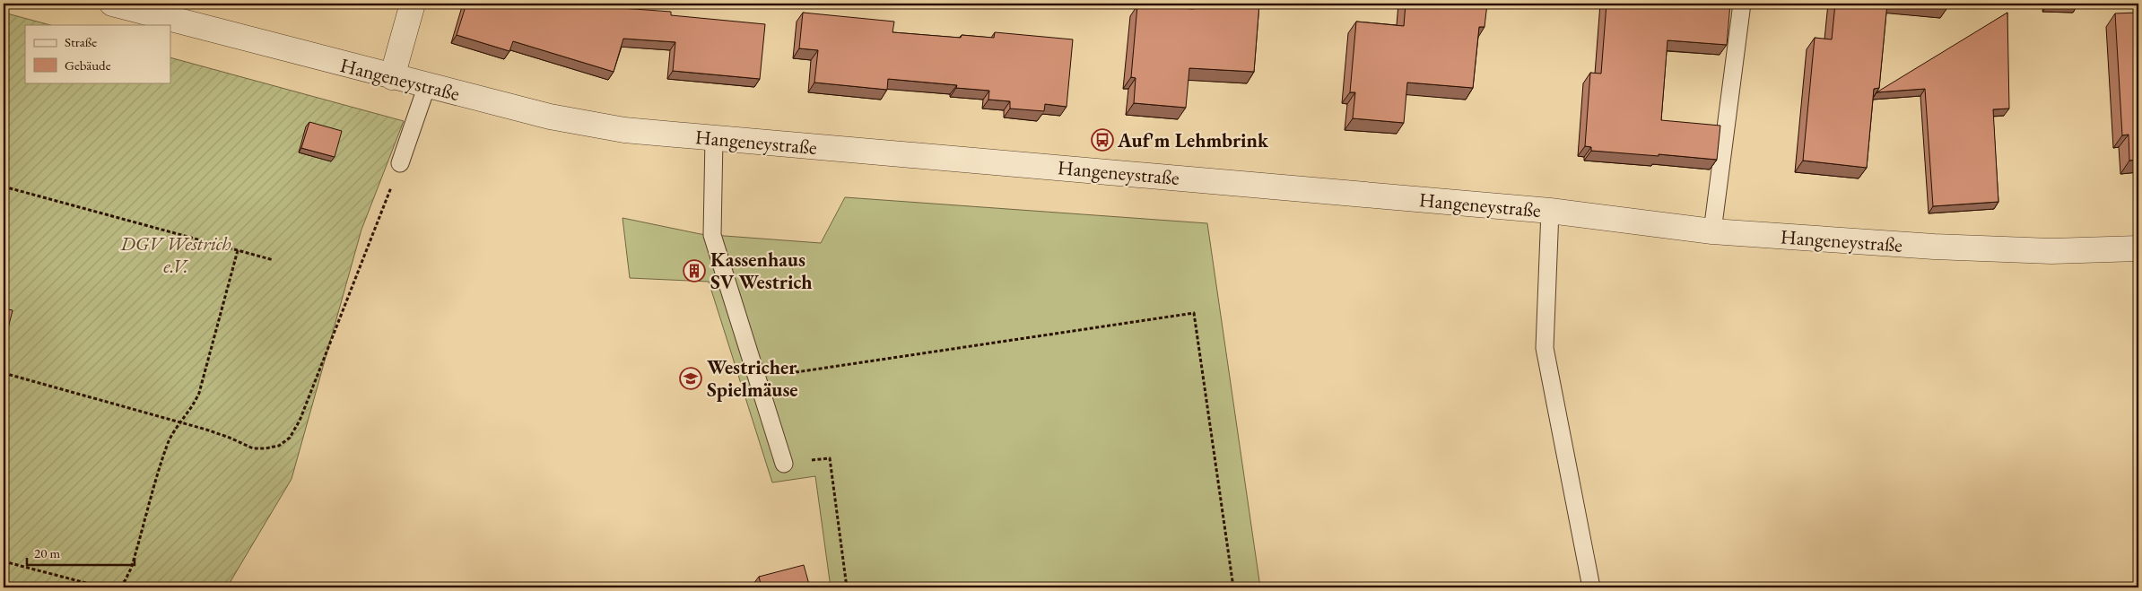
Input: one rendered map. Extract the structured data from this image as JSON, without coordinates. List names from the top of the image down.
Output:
{
  "streets": {
    "street": ["Hangeneystraße"]
  },
  "parks": ["DGV Westrich e.V."],
  "places": {
    "bus stop": ["Auf'm Lehmbrink"],
    "building": ["Kassenhaus SV Westrich"],
    "school or university": ["Westricher Spielmäuse"]
  },
  "legend": ["Straße", "Gebäude"],
  "scale_bar": "20 m"
}
